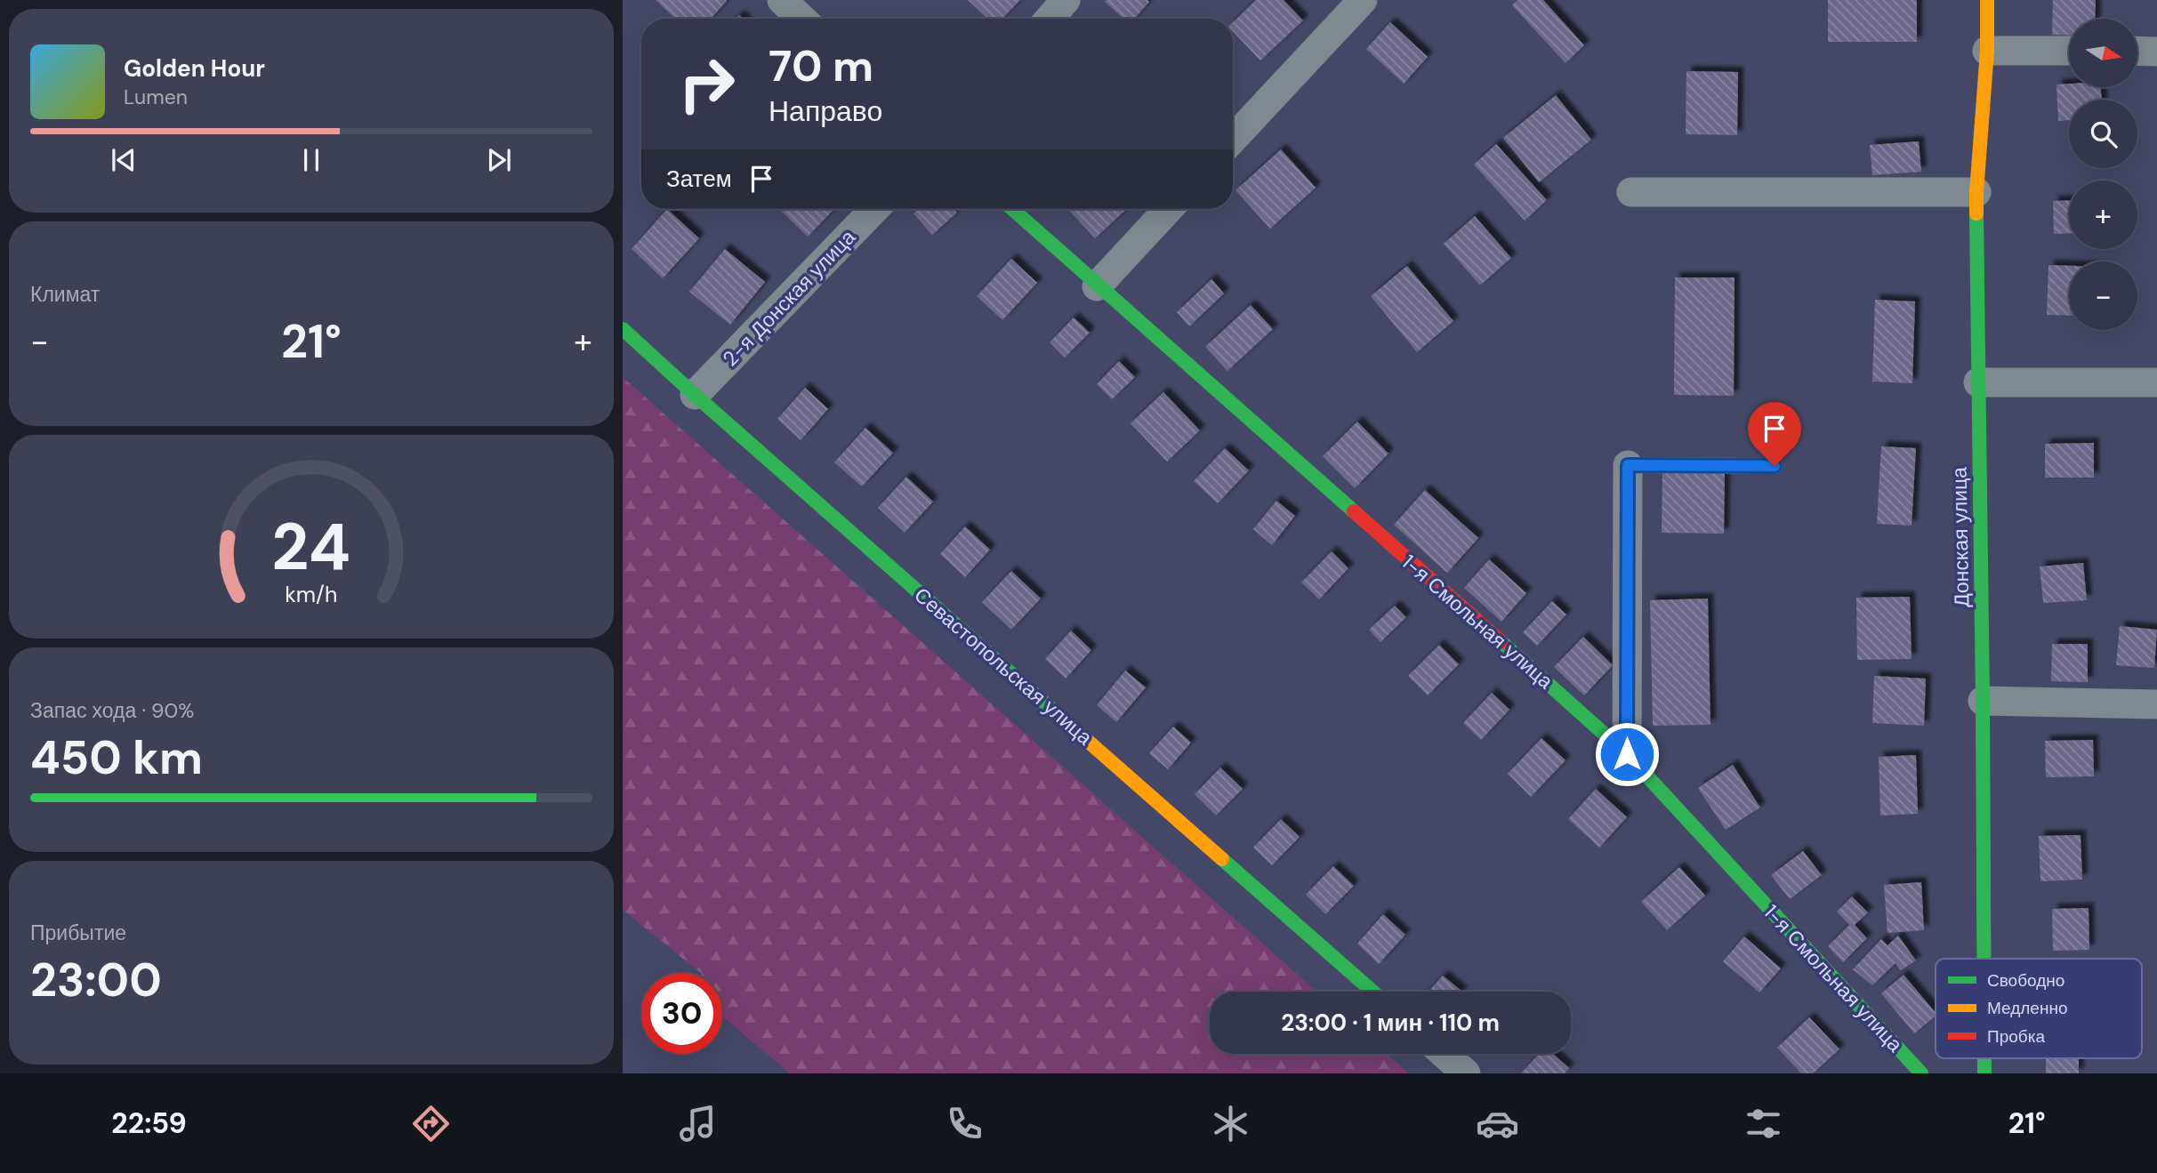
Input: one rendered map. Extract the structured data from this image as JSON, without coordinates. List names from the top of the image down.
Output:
{
  "streets": {
    "street": [
      "2-я Донская улица",
      "Донская улица",
      "1-я Смольная улица",
      "Севастопольская улица"
    ]
  },
  "crossings": [
    ["2-я Донская улица", "Севастопольская улица"]
  ],
  "legend": ["Свободно", "Медленно", "Пробка"],
  "north": "right",
  "page": {
    "map_buttons": ["+", "−"],
    "turn": ["70 m", "Направо"],
    "song": ["Golden Hour", "Lumen"],
    "then": "Затем",
    "tile": [
      "Климат",
      ["Запас хода · 90%", "450 km"],
      ["Прибытие", "23:00"]
    ],
    "heat": ["−", "21°", "+"],
    "limit": "30",
    "trip": "23:00 · 1 мин · 110 m",
    "tabs": ["22:59", "21°"],
    "gauge": ["24", "km/h"]
  }
}
